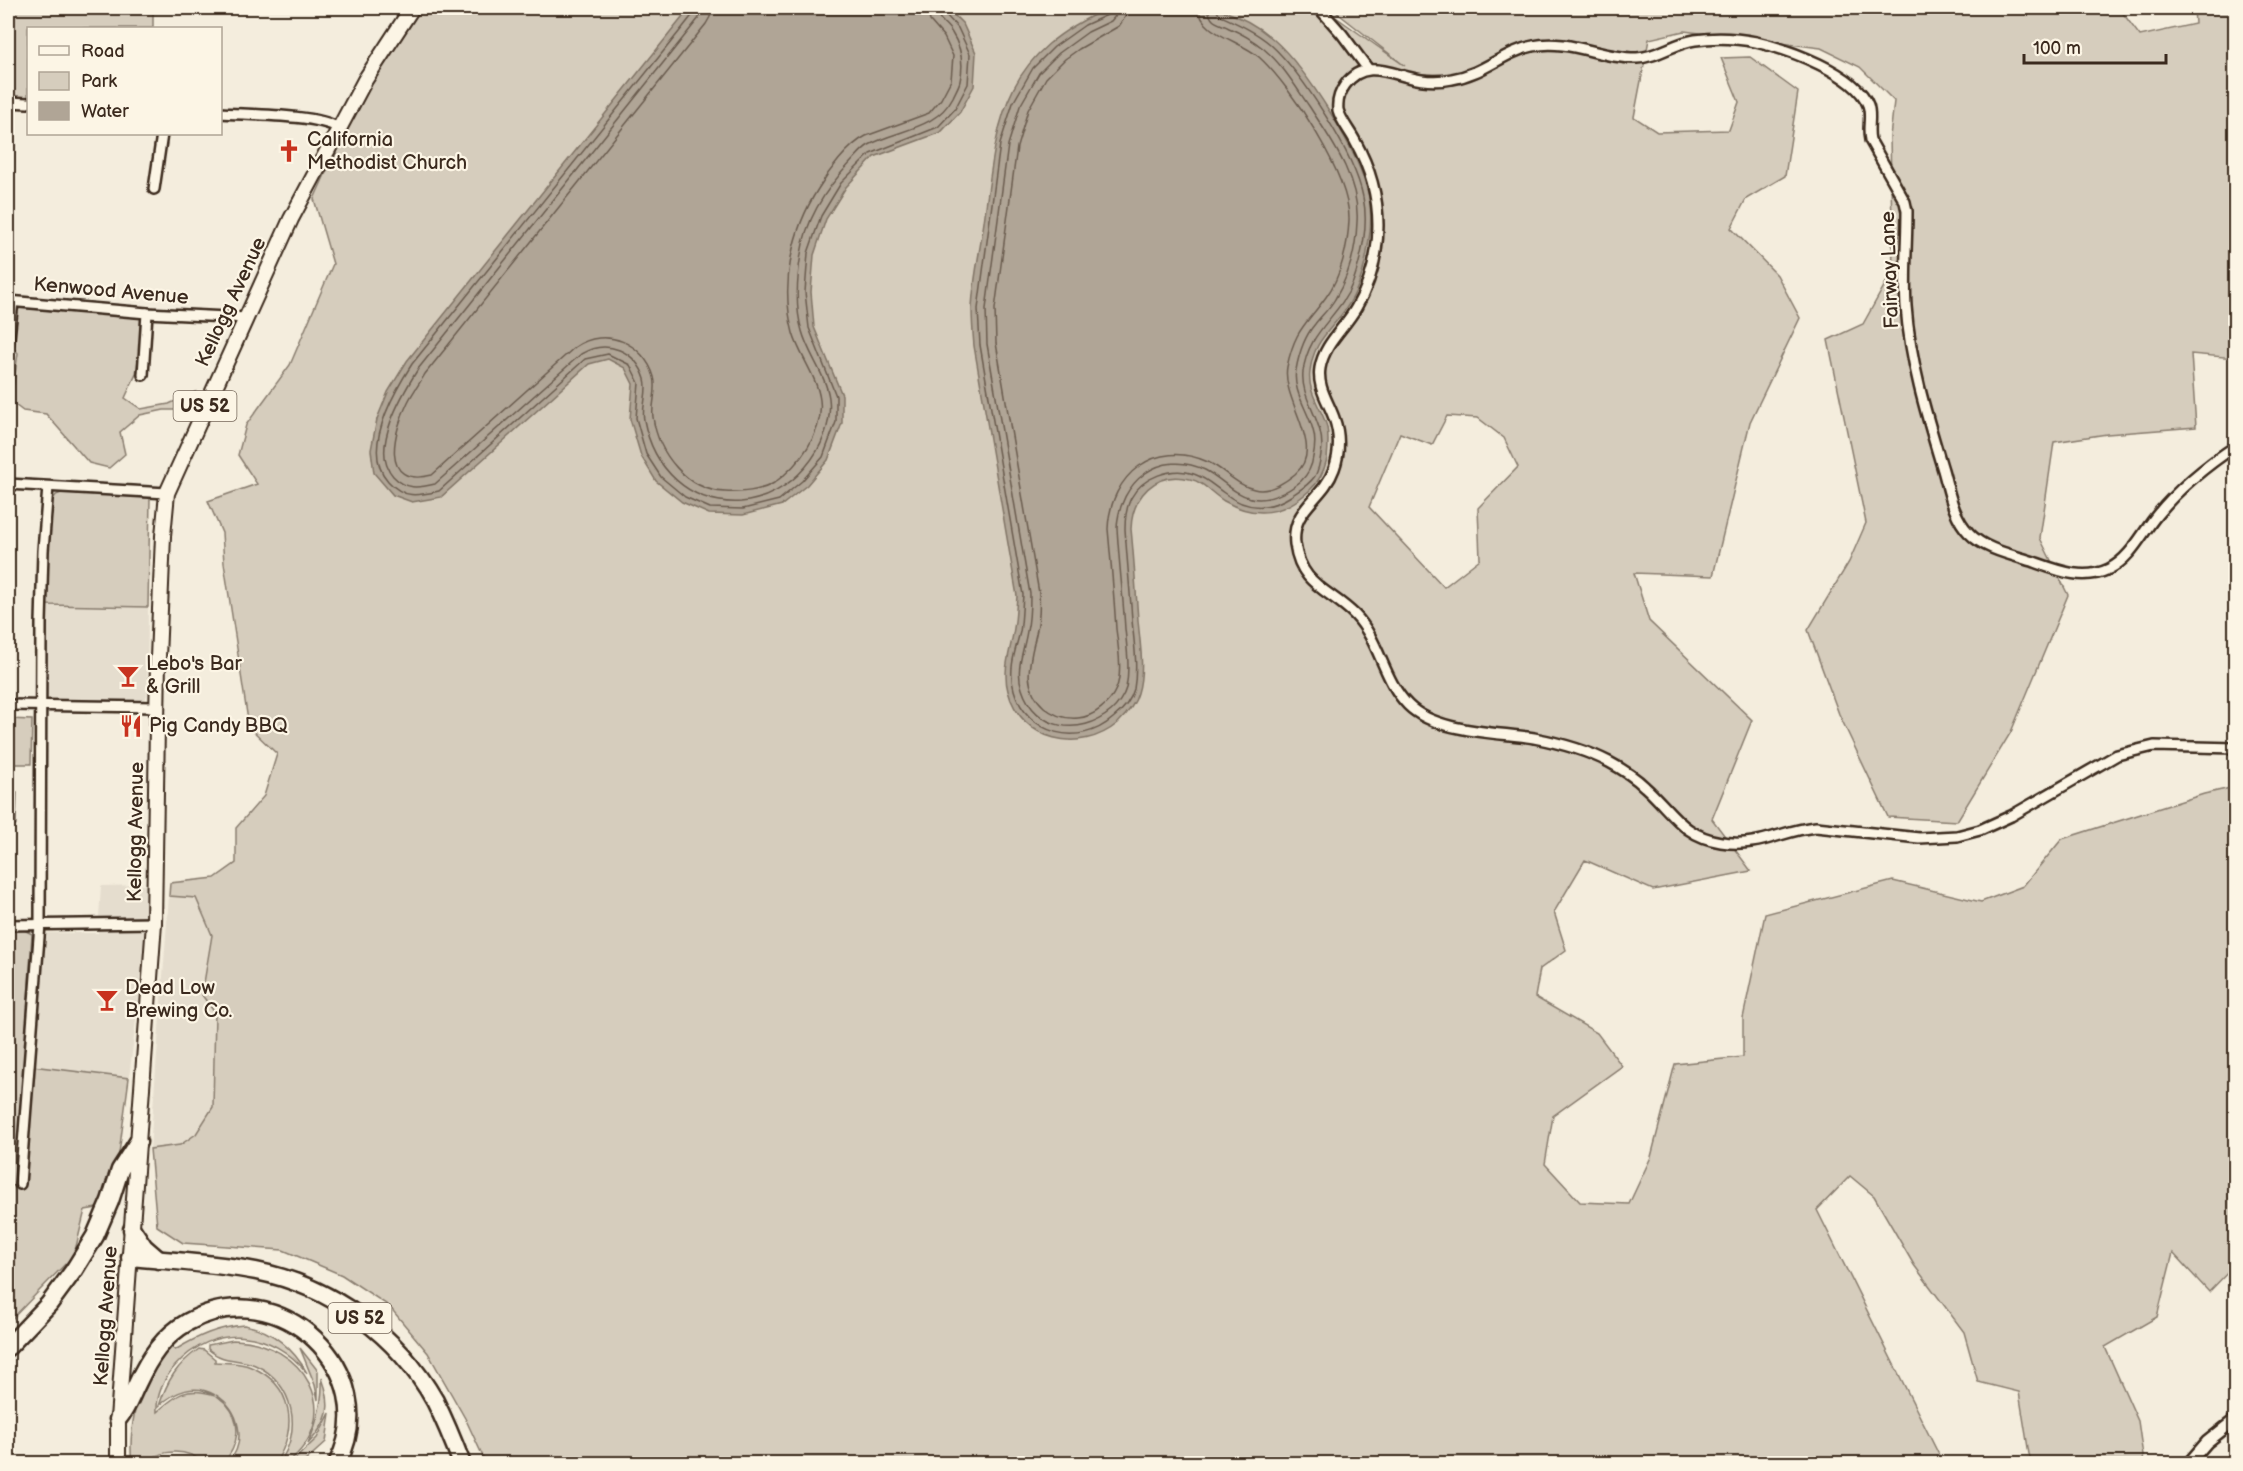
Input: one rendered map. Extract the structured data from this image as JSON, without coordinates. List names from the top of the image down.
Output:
{
  "streets": {
    "highway": ["US 52"],
    "main road": ["Kellogg Avenue"],
    "street": ["Fairway Lane", "Kenwood Avenue"]
  },
  "crossings": [
    ["Kenwood Avenue", "Kellogg Avenue"],
    ["Kellogg Avenue", "US 52"]
  ],
  "places": {
    "church": ["California Methodist Church"],
    "bar": ["Lebo's Bar & Grill", "Dead Low Brewing Co."],
    "restaurant": ["Pig Candy BBQ"]
  },
  "legend": ["Road", "Park", "Water"],
  "scale_bar": "100 m"
}
